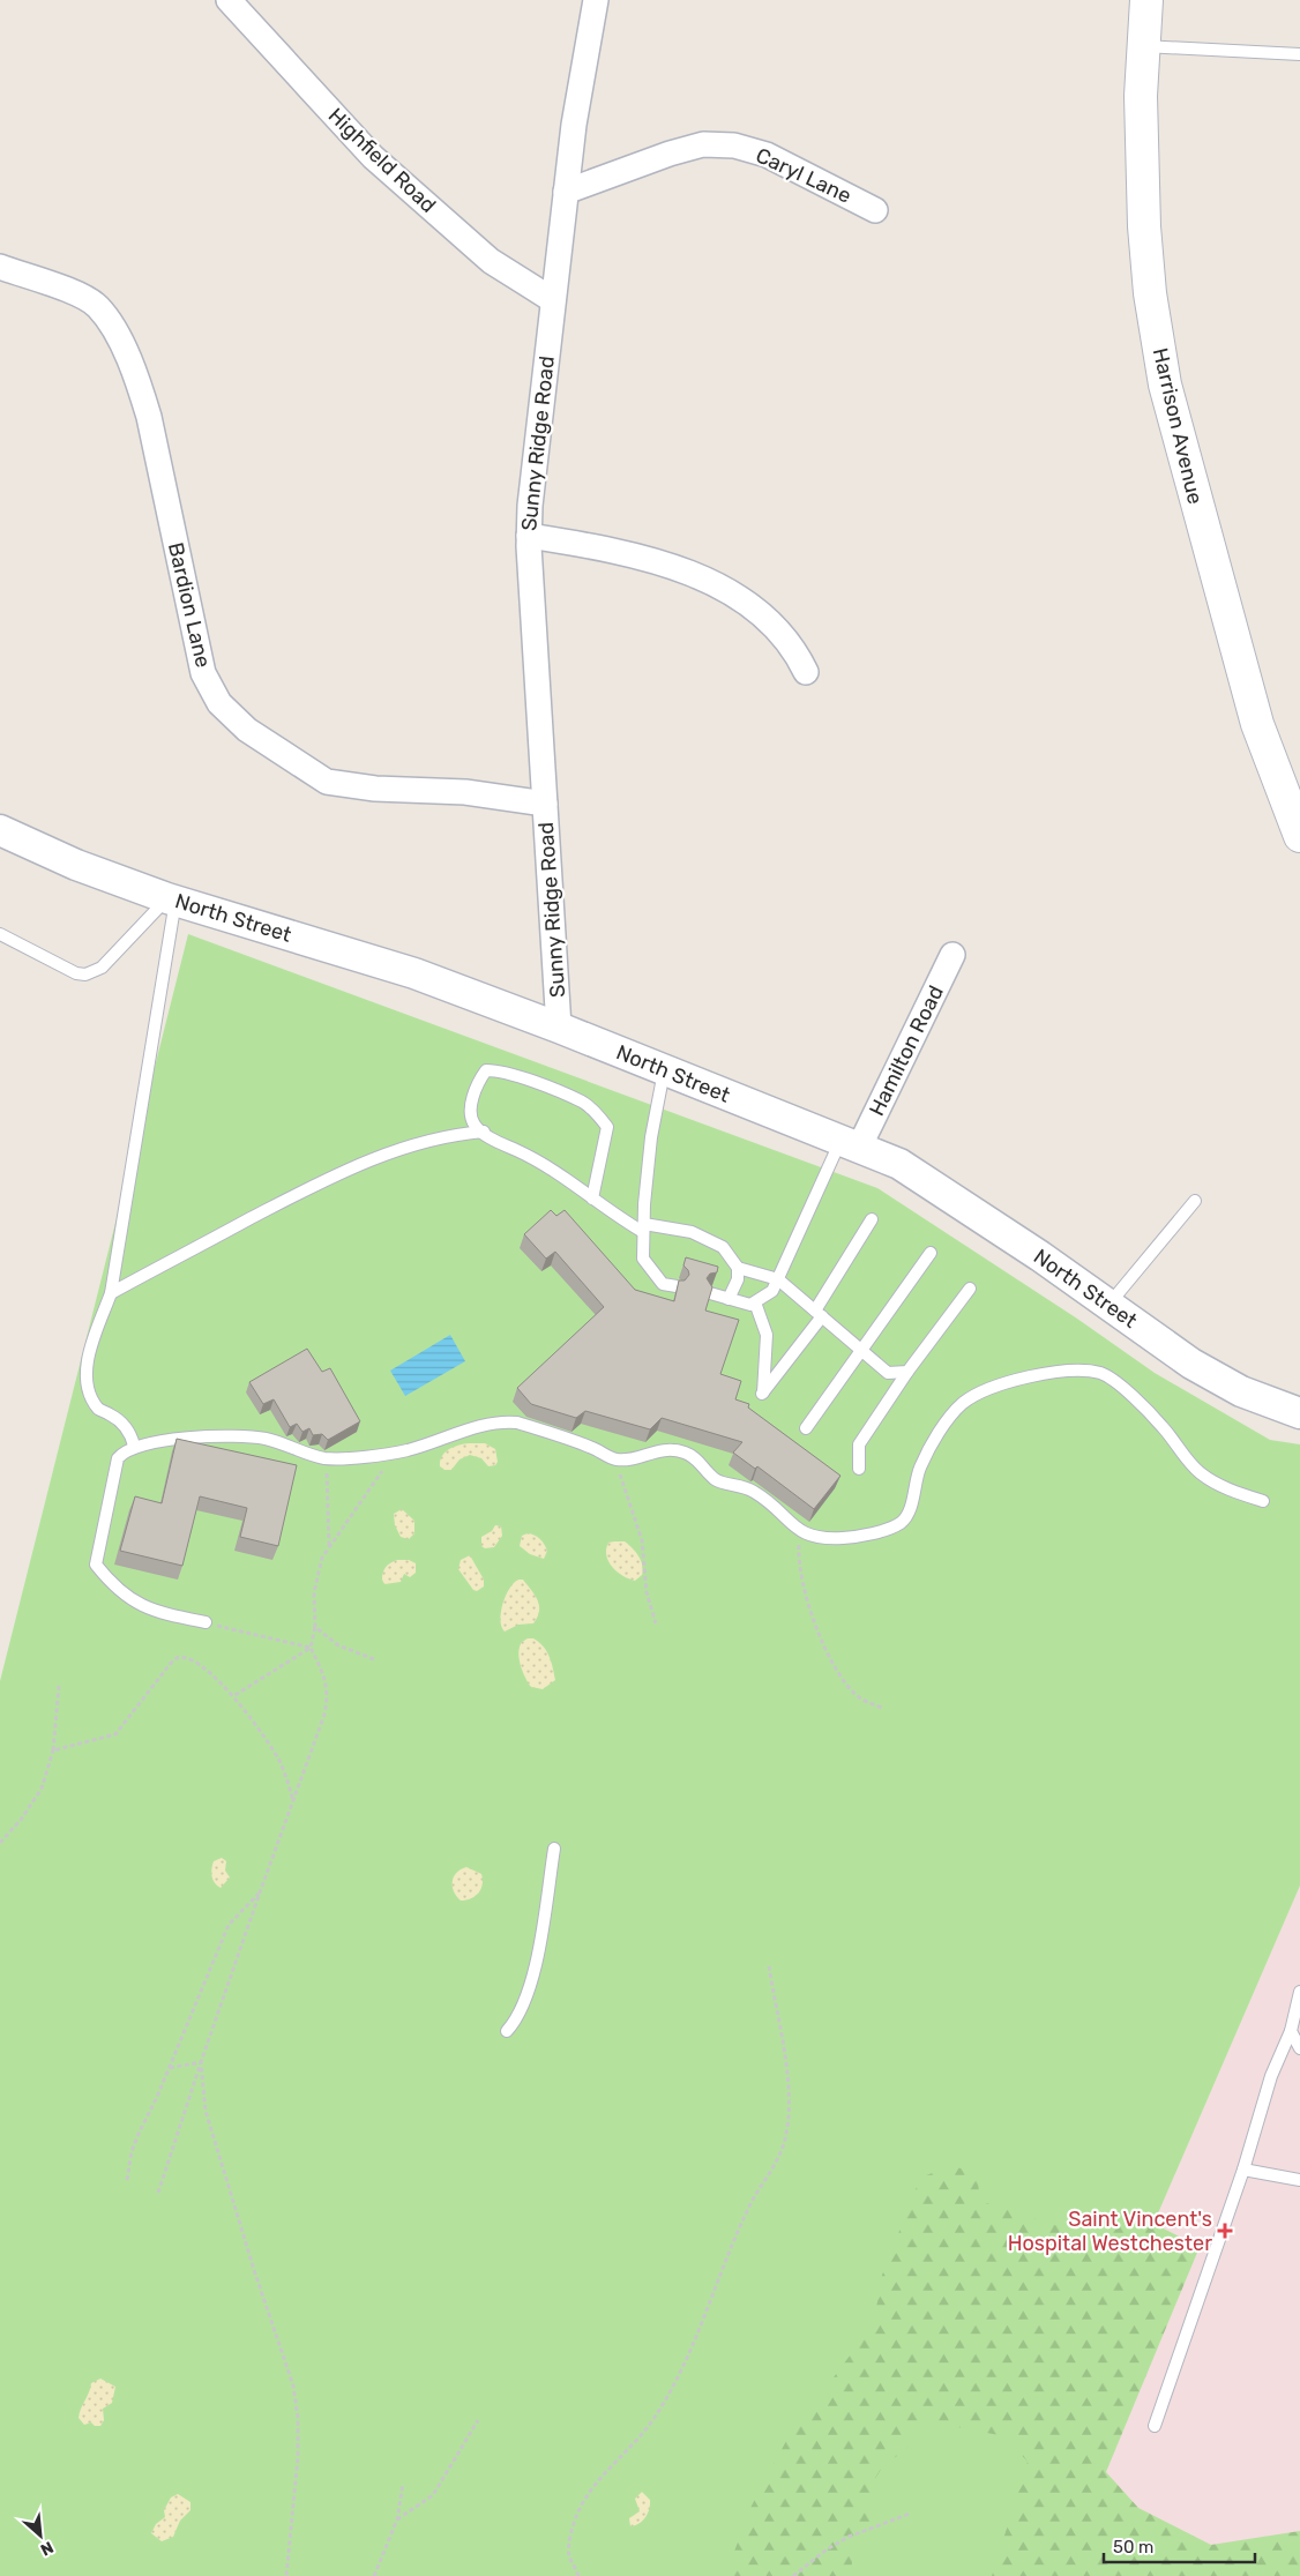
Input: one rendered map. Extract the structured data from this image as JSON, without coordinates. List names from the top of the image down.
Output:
{
  "streets": {
    "main road": ["Harrison Avenue"],
    "street": [
      "Highfield Road",
      "Caryl Lane",
      "Sunny Ridge Road",
      "Bardion Lane",
      "North Street",
      "Hamilton Road"
    ]
  },
  "crossings": [
    ["Highfield Road", "Sunny Ridge Road"],
    ["Caryl Lane", "Sunny Ridge Road"],
    ["Sunny Ridge Road", "Bardion Lane"],
    ["Sunny Ridge Road", "North Street"],
    ["North Street", "Hamilton Road"]
  ],
  "places": {
    "health": ["Saint Vincent's Hospital Westchester"]
  },
  "scale_bar": "50 m",
  "north": "bottom right"
}
